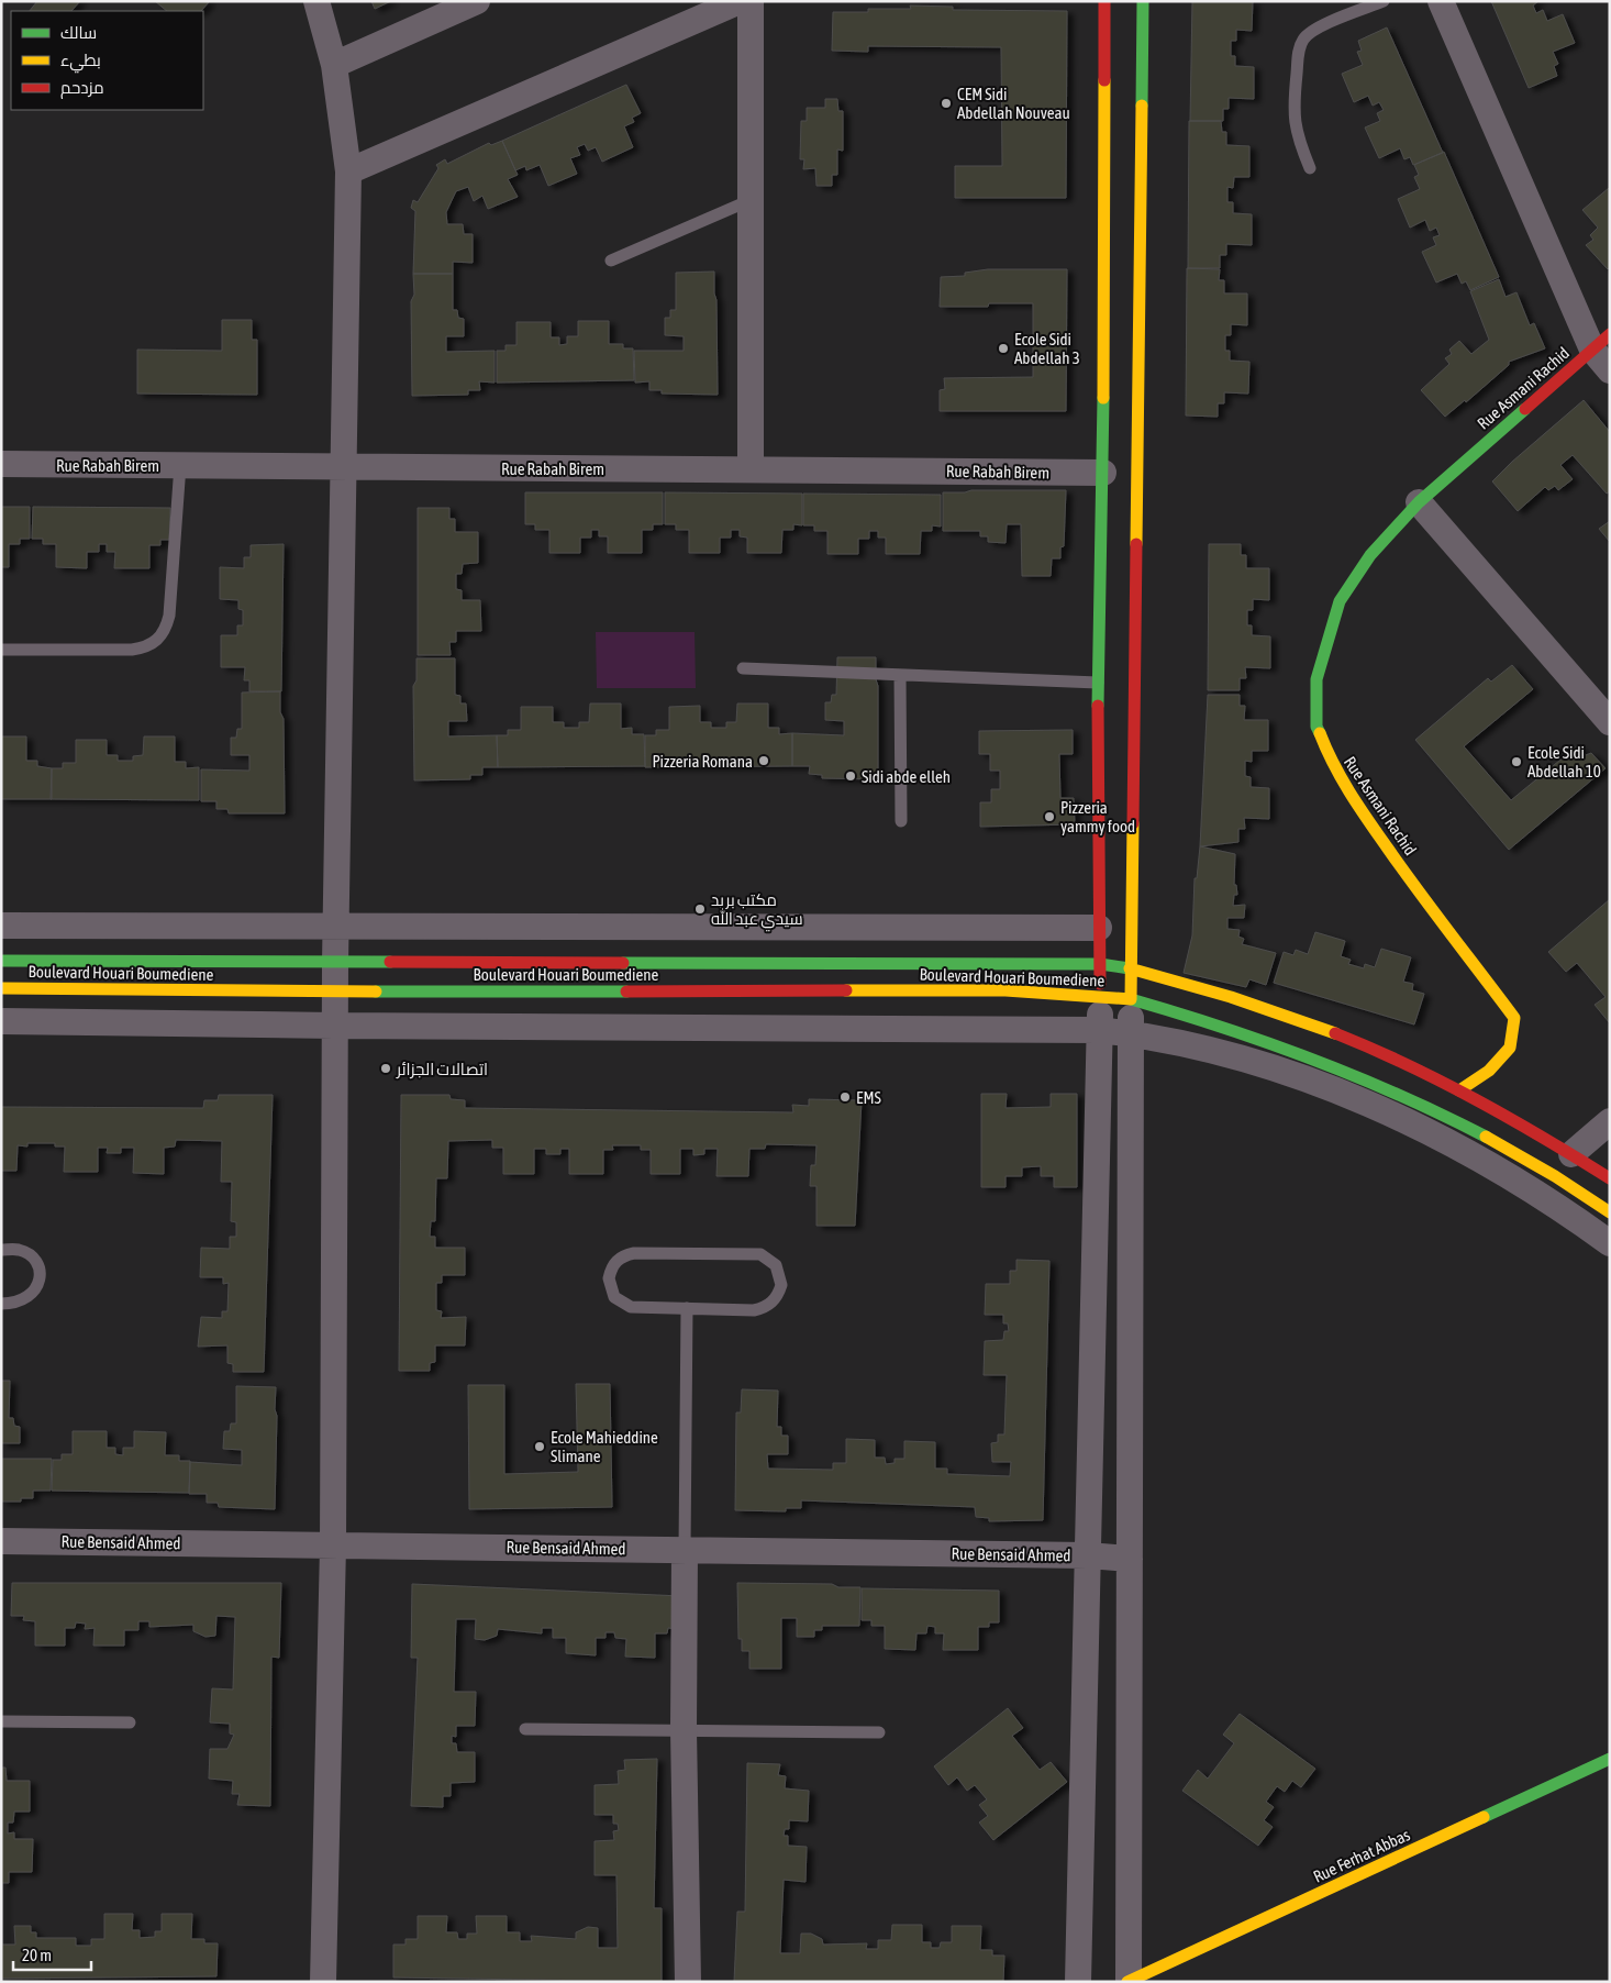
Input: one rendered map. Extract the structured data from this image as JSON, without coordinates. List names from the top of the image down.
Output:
{
  "streets": {
    "main road": ["Rue Asmani Rachid", "Boulevard Houari Boumediene", "Rue Ferhat Abbas"],
    "street": ["Rue Rabah Birem", "Rue Bensaid Ahmed"]
  },
  "crossings": [
    ["Rue Asmani Rachid", "Boulevard Houari Boumediene"]
  ],
  "places": [
    "CEM Sidi Abdellah Nouveau",
    "Ecole Sidi Abdellah 3",
    "Pizzeria Romana",
    "Ecole Sidi Abdellah 10",
    "Sidi abde elleh",
    "Pizzeria yammy food",
    "مكتب بريد سيدي عبد الله",
    "اتصالات الجزائر",
    "EMS",
    "Ecole Mahieddine Slimane"
  ],
  "legend": ["سالك", "بطيء", "مزدحم"],
  "scale_bar": "20 m"
}
